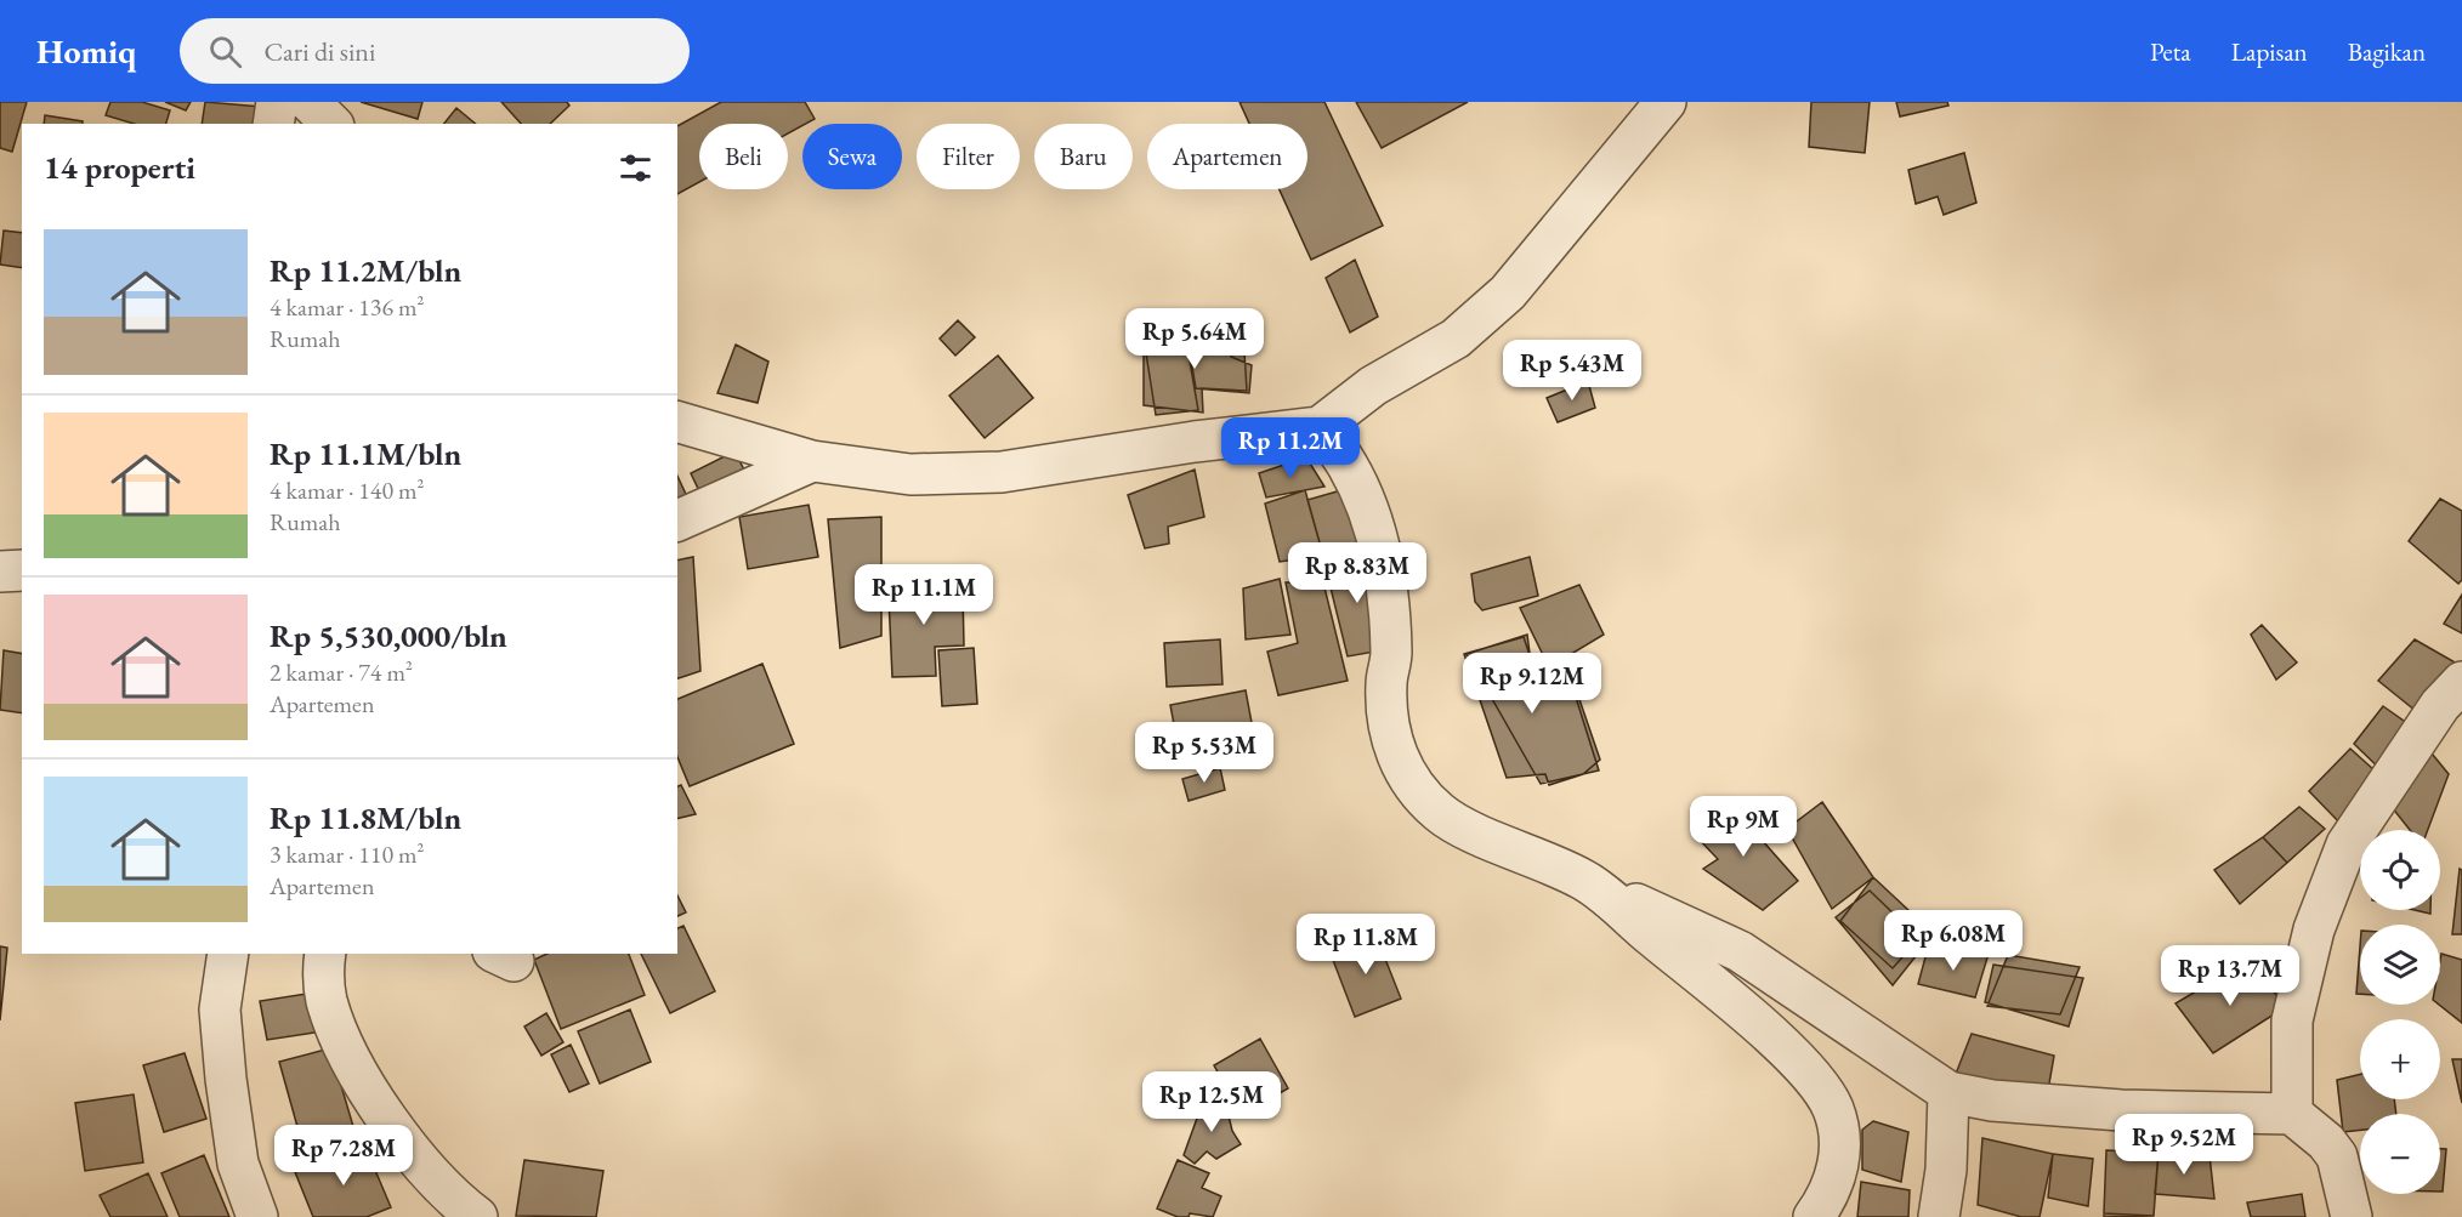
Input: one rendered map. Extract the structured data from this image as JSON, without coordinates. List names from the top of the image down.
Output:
{
  "page": {
    "header": "Homiq",
    "search": "Cari di sini",
    "nav": ["Peta", "Lapisan", "Bagikan"],
    "chip": [
      "Beli",
      "Sewa",
      "Filter",
      "Baru",
      "Apartemen"
    ],
    "heading": "14 properti",
    "list": [
      {
        "name": "Rp 11.2M/bln",
        "note": "4 kamar · 136 m² · Rumah"
      },
      {
        "name": "Rp 11.1M/bln",
        "note": "4 kamar · 140 m² · Rumah"
      },
      {
        "name": "Rp 5,530,000/bln",
        "note": "2 kamar · 74 m² · Apartemen"
      },
      {
        "name": "Rp 11.8M/bln",
        "note": "3 kamar · 110 m² · Apartemen"
      }
    ],
    "price": [
      "Rp 5.64M",
      "Rp 5.43M",
      "Rp 11.2M",
      "Rp 8.83M",
      "Rp 11.1M",
      "Rp 9.12M",
      "Rp 5.53M",
      "Rp 9M",
      "Rp 6.08M",
      "Rp 11.8M",
      "Rp 13.7M",
      "Rp 12.5M",
      "Rp 9.52M",
      "Rp 7.28M"
    ],
    "map_buttons": ["+", "−"]
  }
}
